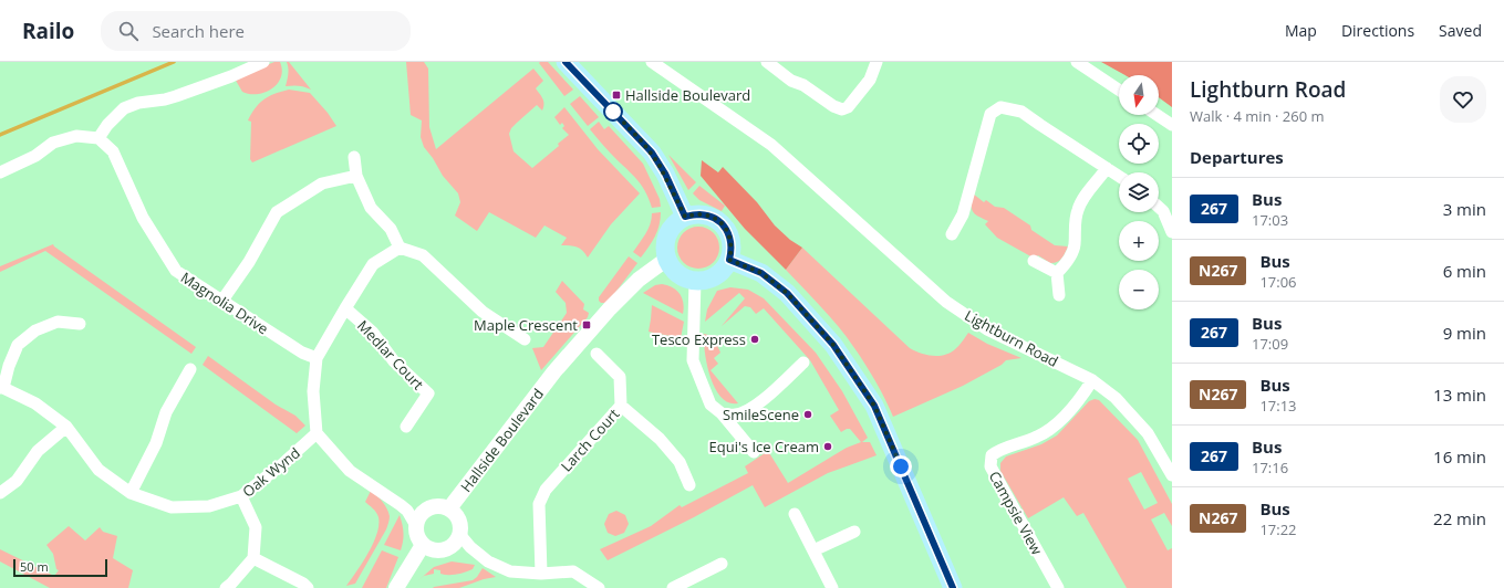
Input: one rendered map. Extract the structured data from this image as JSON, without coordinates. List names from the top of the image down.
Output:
{
  "streets": {
    "street": [
      "Magnolia Drive",
      "Lightburn Road",
      "Medlar Court",
      "Hallside Boulevard",
      "Larch Court",
      "Oak Wynd",
      "Campsie View"
    ]
  },
  "crossings": [
    ["Lightburn Road", "Campsie View"]
  ],
  "places": {
    "transit": ["Hallside Boulevard", "Maple Crescent"],
    "other": ["Tesco Express", "SmileScene", "Equi's Ice Cream"]
  },
  "lines": ["bus line 267"],
  "scale_bar": "50 m",
  "north": "bottom",
  "page": {
    "header": "Railo",
    "search": "Search here",
    "nav": ["Map", "Directions", "Saved"],
    "heading": [
      ["Lightburn Road", "Walk · 4 min · 260 m"],
      "Departures"
    ],
    "map_buttons": ["+", "−"],
    "list": [
      {
        "mark": "267",
        "name": "Bus",
        "note": "17:03",
        "value": "3 min"
      },
      {
        "mark": "N267",
        "name": "Bus",
        "note": "17:06",
        "value": "6 min"
      },
      {
        "mark": "267",
        "name": "Bus",
        "note": "17:09",
        "value": "9 min"
      },
      {
        "mark": "N267",
        "name": "Bus",
        "note": "17:13",
        "value": "13 min"
      },
      {
        "mark": "267",
        "name": "Bus",
        "note": "17:16",
        "value": "16 min"
      },
      {
        "mark": "N267",
        "name": "Bus",
        "note": "17:22",
        "value": "22 min"
      }
    ],
    "scale": "50 m"
  }
}
